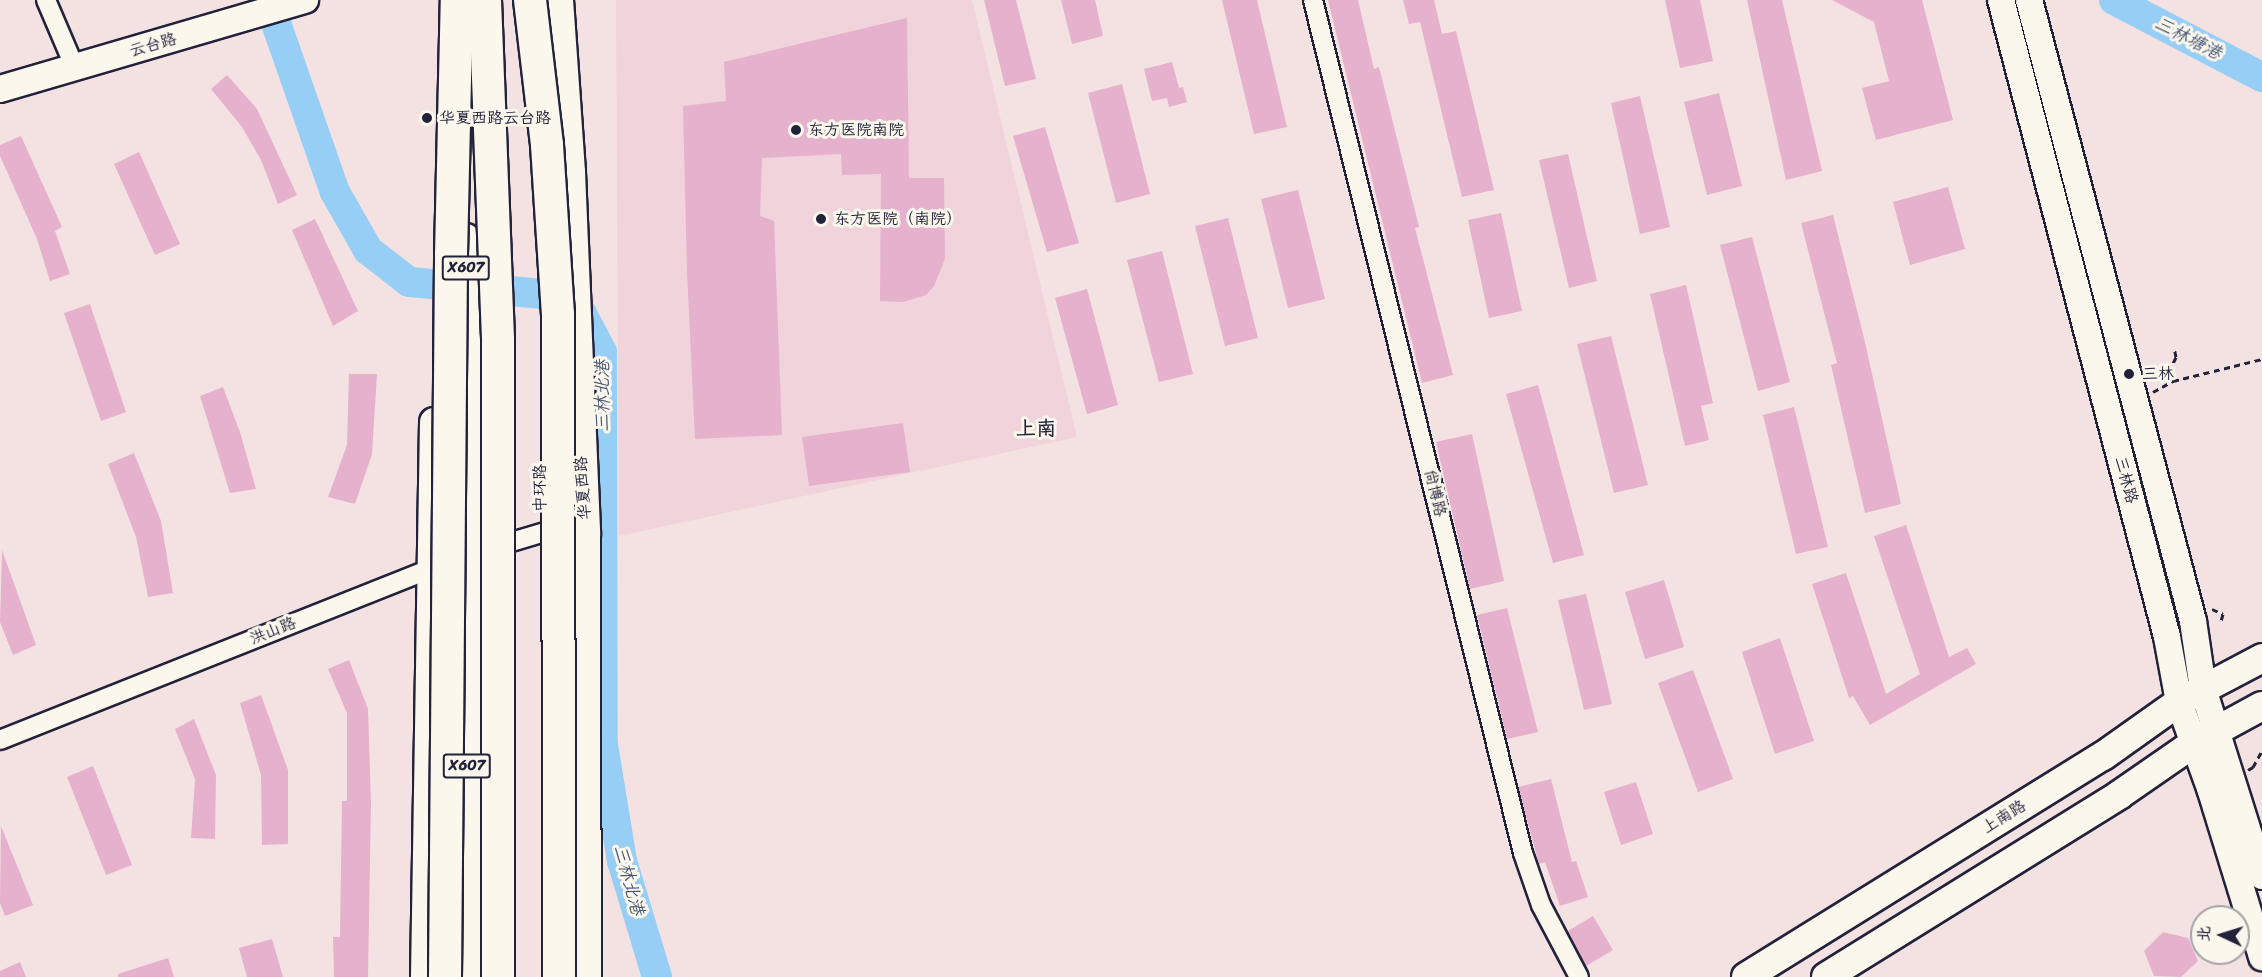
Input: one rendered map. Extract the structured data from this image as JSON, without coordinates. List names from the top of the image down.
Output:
{
  "streets": {
    "highway": ["中环路"],
    "main road": [
      "云台路",
      "X607",
      "三林路",
      "华夏西路",
      "上南路"
    ],
    "street": ["尚博路", "洪山路"]
  },
  "crossings": [
    ["X607", "洪山路"],
    ["三林路", "上南路"],
    ["华夏西路", "洪山路"]
  ],
  "districts": ["上南"],
  "water": ["三林塘港", "三林北港"],
  "places": [
    "华夏西路云台路",
    "东方医院南院",
    "东方医院（南院）",
    "三林"
  ],
  "north": "left"
}
